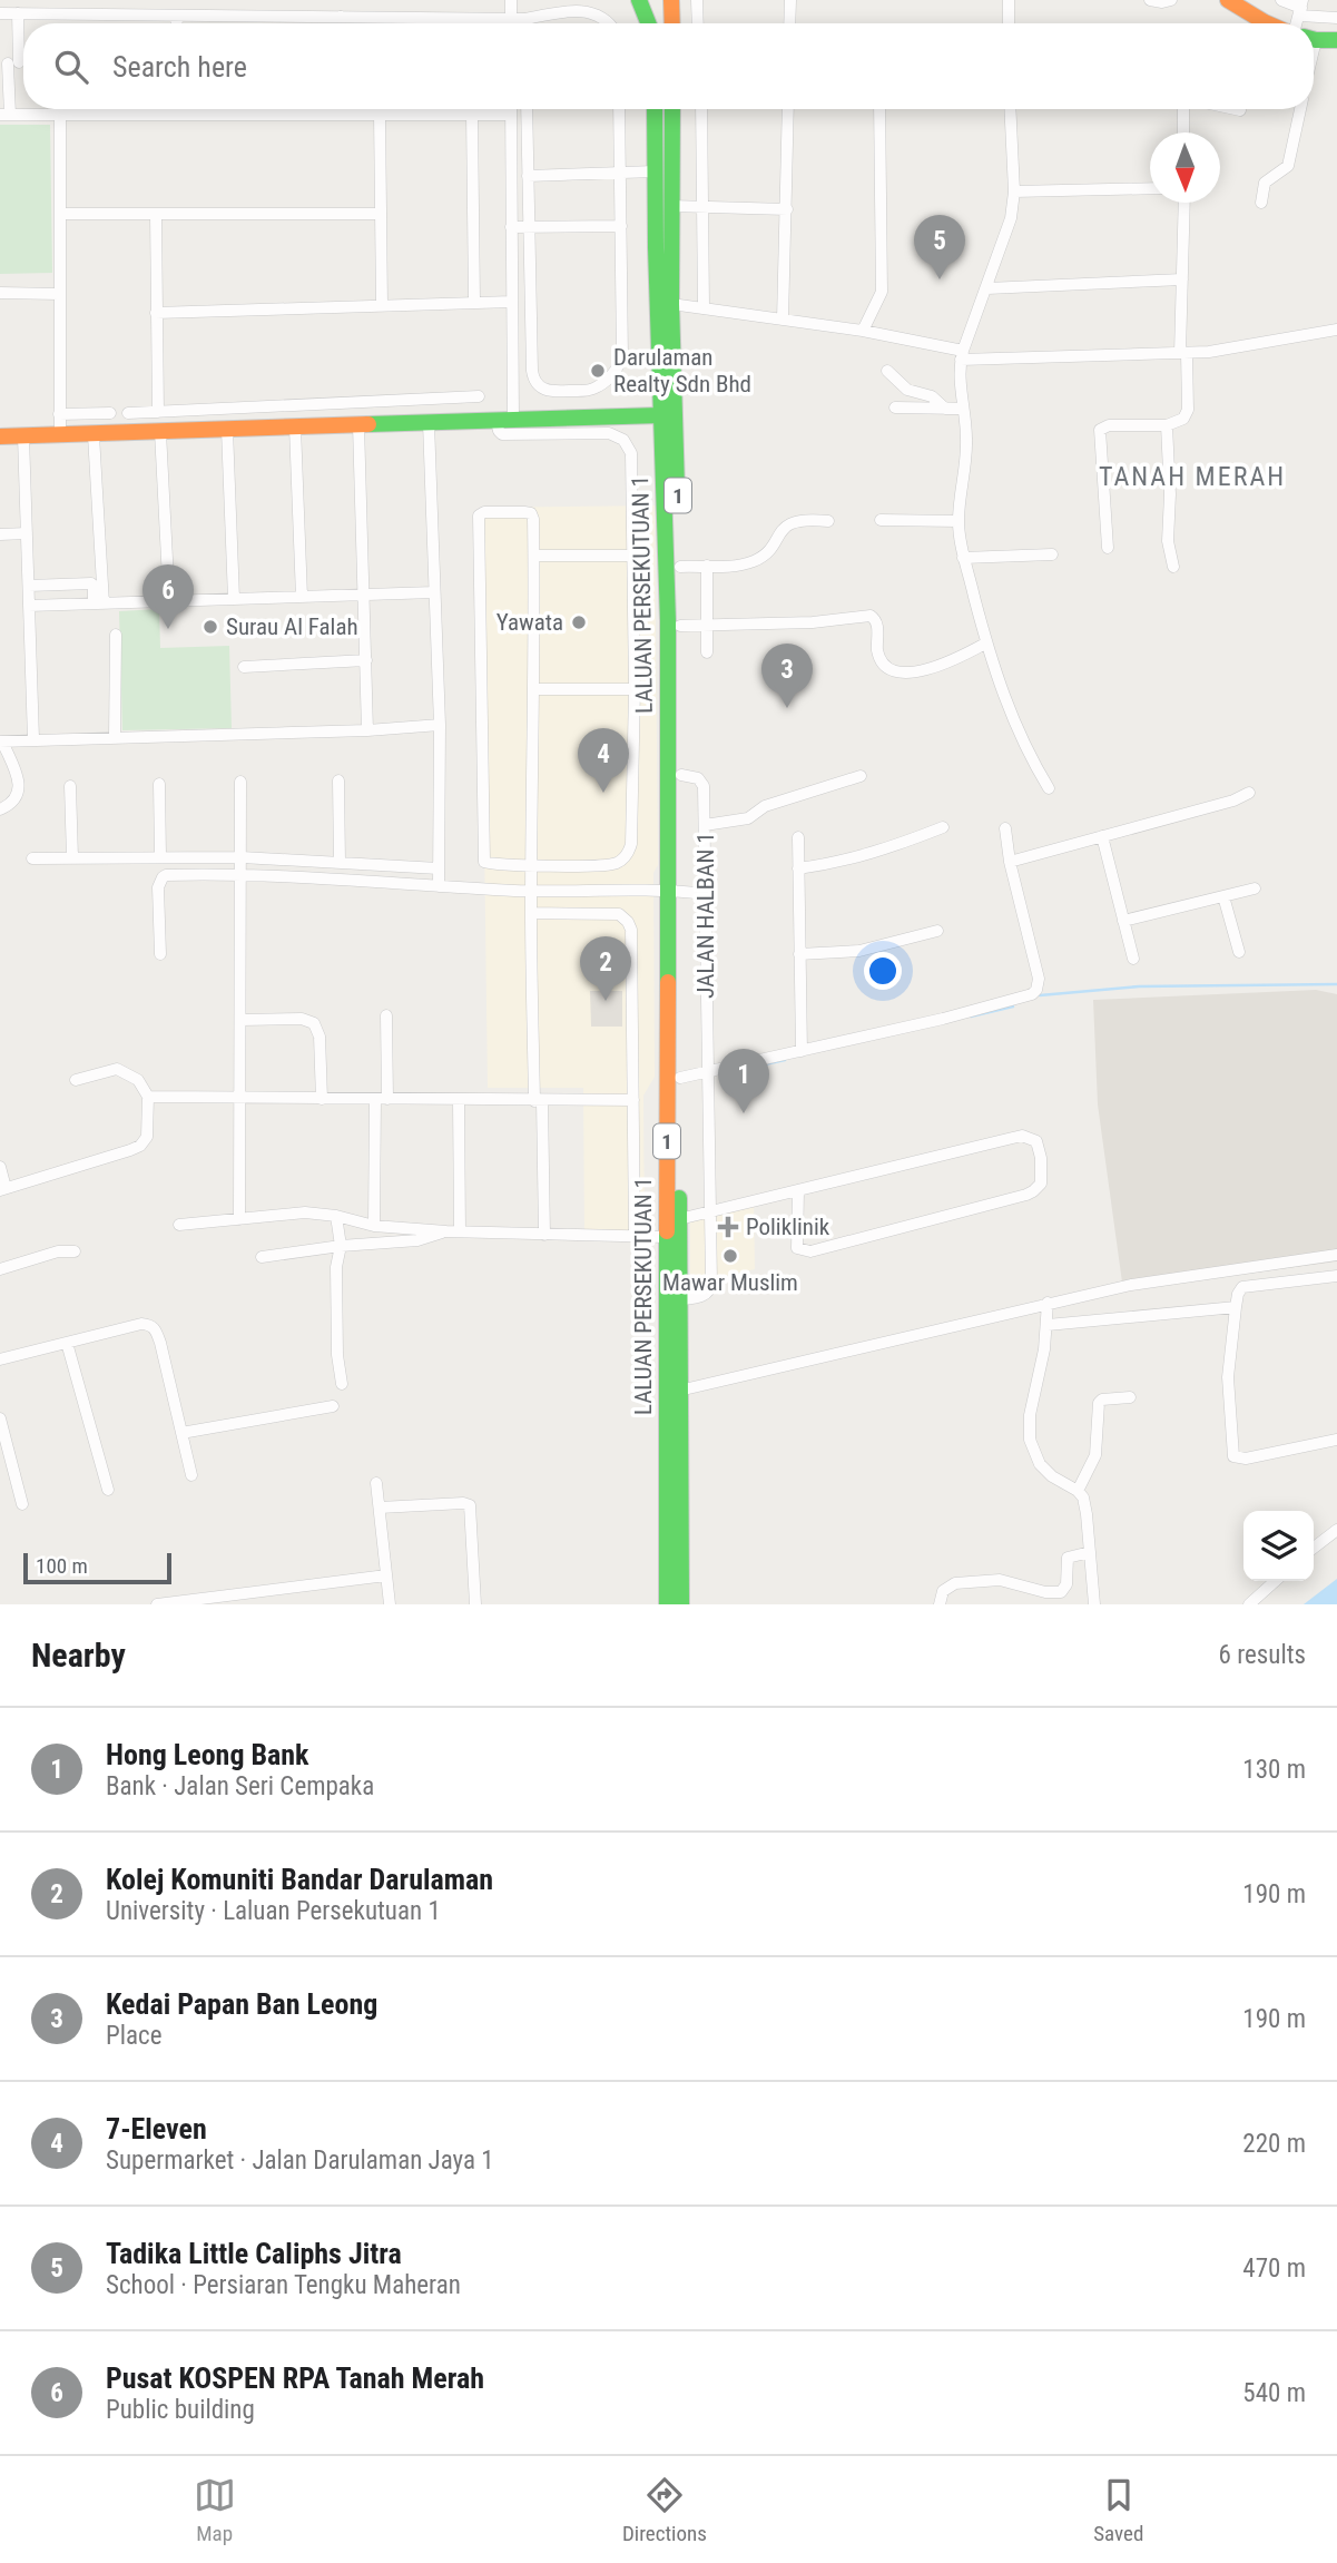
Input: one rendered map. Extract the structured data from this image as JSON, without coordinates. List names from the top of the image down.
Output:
{
  "streets": {
    "main road": ["1", "LALUAN PERSEKUTUAN 1"],
    "street": ["JALAN HALBAN 1"]
  },
  "crossings": [
    ["LALUAN PERSEKUTUAN 1", "JALAN HALBAN 1"]
  ],
  "districts": ["TANAH MERAH"],
  "places": {
    "other": [
      "Darulaman Realty Sdn Bhd",
      "Yawata",
      "Surau Al Falah",
      "Mawar Muslim"
    ],
    "health": ["Poliklinik"]
  },
  "scale_bar": "100 m",
  "north": "bottom",
  "page": {
    "search": "Search here",
    "pins": [
      "5",
      "6",
      "3",
      "4",
      "2",
      "1"
    ],
    "scale": "100 m",
    "heading": ["Nearby", "6 results"],
    "list": [
      {
        "mark": "1",
        "name": "Hong Leong Bank",
        "note": "Bank · Jalan Seri Cempaka",
        "value": "130 m"
      },
      {
        "mark": "2",
        "name": "Kolej Komuniti Bandar Darulaman",
        "note": "University · Laluan Persekutuan 1",
        "value": "190 m"
      },
      {
        "mark": "3",
        "name": "Kedai Papan Ban Leong",
        "note": "Place",
        "value": "190 m"
      },
      {
        "mark": "4",
        "name": "7-Eleven",
        "note": "Supermarket · Jalan Darulaman Jaya 1",
        "value": "220 m"
      },
      {
        "mark": "5",
        "name": "Tadika Little Caliphs Jitra",
        "note": "School · Persiaran Tengku Maheran",
        "value": "470 m"
      },
      {
        "mark": "6",
        "name": "Pusat KOSPEN RPA Tanah Merah",
        "note": "Public building",
        "value": "540 m"
      }
    ],
    "nav": ["Map", "Directions", "Saved"]
  }
}
